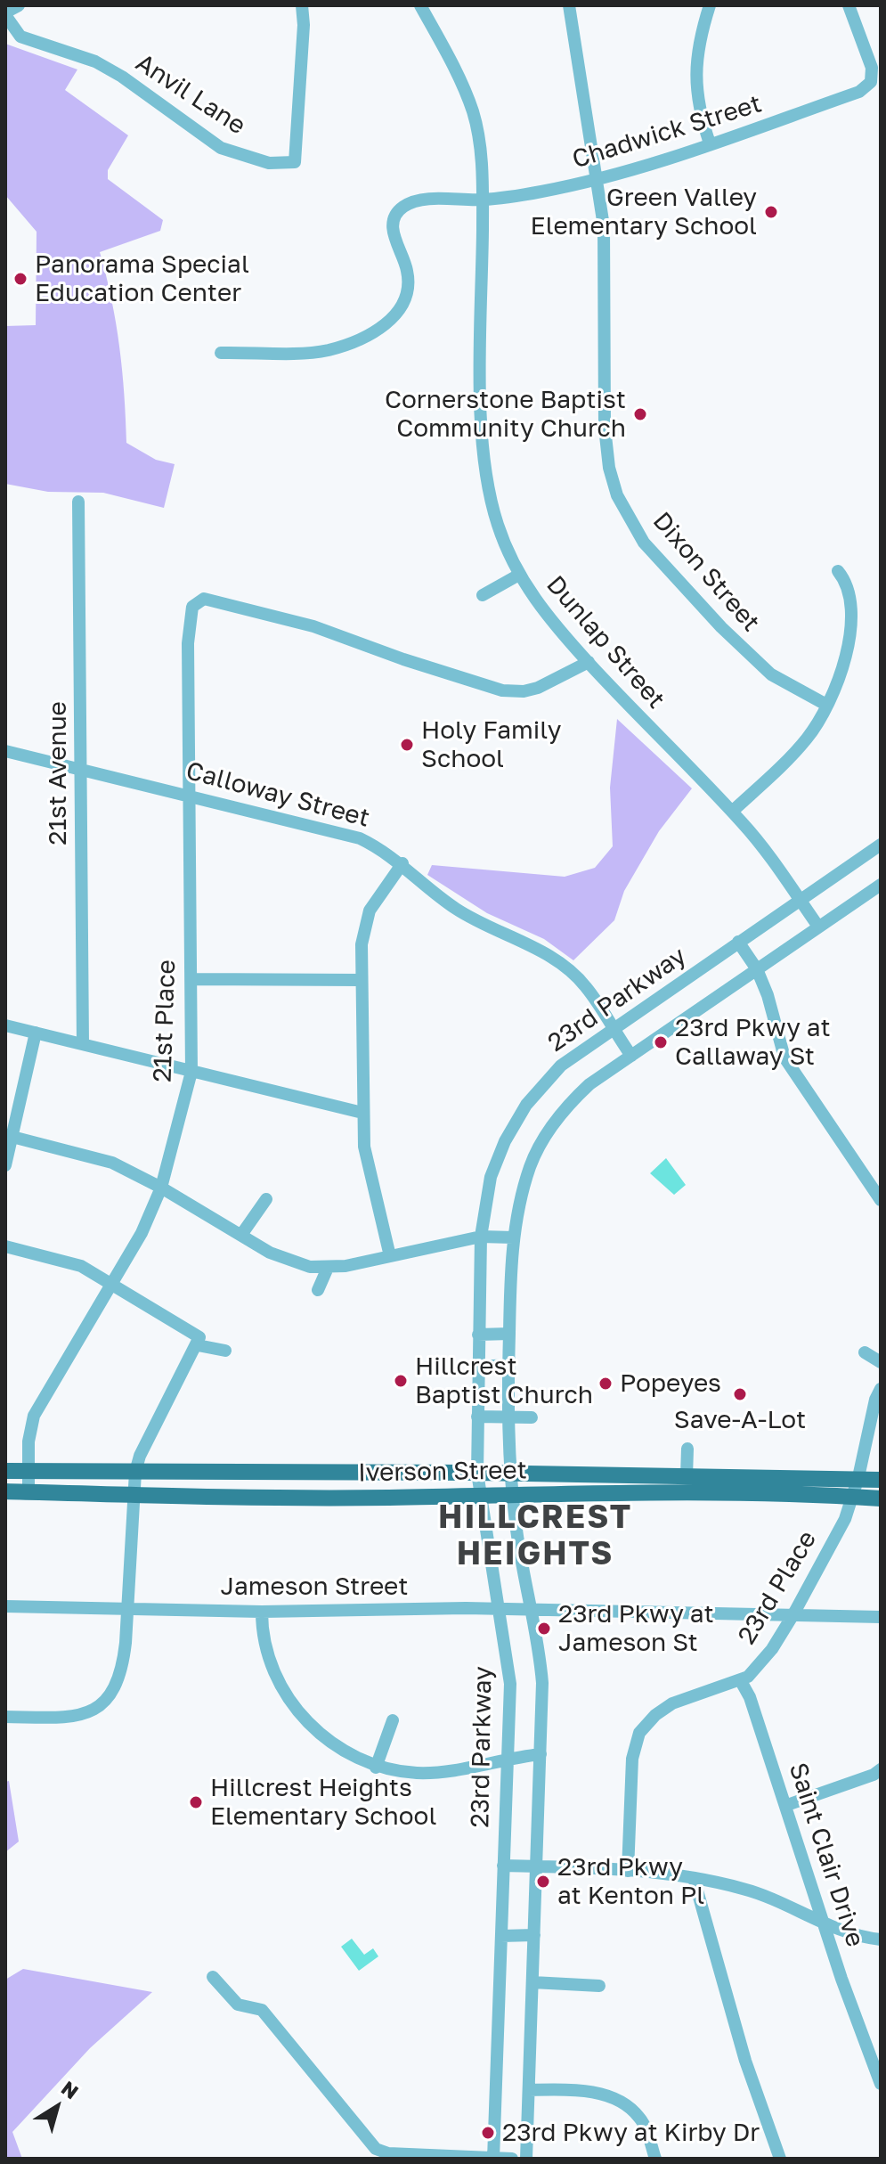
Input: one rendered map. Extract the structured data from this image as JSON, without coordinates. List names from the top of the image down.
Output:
{
  "streets": {
    "main road": ["Iverson Street"],
    "street": [
      "Anvil Lane",
      "Chadwick Street",
      "Dixon Street",
      "Dunlap Street",
      "21st Avenue",
      "Calloway Street",
      "23rd Parkway",
      "21st Place",
      "Jameson Street",
      "23rd Place",
      "Saint Clair Drive"
    ]
  },
  "crossings": [
    ["Chadwick Street", "Dixon Street"],
    ["Chadwick Street", "Dunlap Street"],
    ["Dunlap Street", "23rd Parkway"],
    ["Dunlap Street", "21st Place"],
    ["21st Avenue", "Calloway Street"],
    ["Calloway Street", "23rd Parkway"],
    ["Calloway Street", "21st Place"],
    ["23rd Parkway", "Iverson Street"],
    ["23rd Parkway", "Jameson Street"],
    ["21st Place", "Iverson Street"],
    ["Iverson Street", "23rd Place"],
    ["Jameson Street", "23rd Place"],
    ["23rd Place", "Saint Clair Drive"]
  ],
  "districts": ["HILLCREST HEIGHTS"],
  "places": [
    "Green Valley Elementary School",
    "Panorama Special Education Center",
    "Cornerstone Baptist Community Church",
    "Holy Family School",
    "23rd Pkwy at Callaway St",
    "Hillcrest Baptist Church",
    "Popeyes",
    "Save-A-Lot",
    "23rd Pkwy at Jameson St",
    "Hillcrest Heights Elementary School",
    "23rd Pkwy at Kenton Pl",
    "23rd Pkwy at Kirby Dr"
  ],
  "north": "top right"
}
